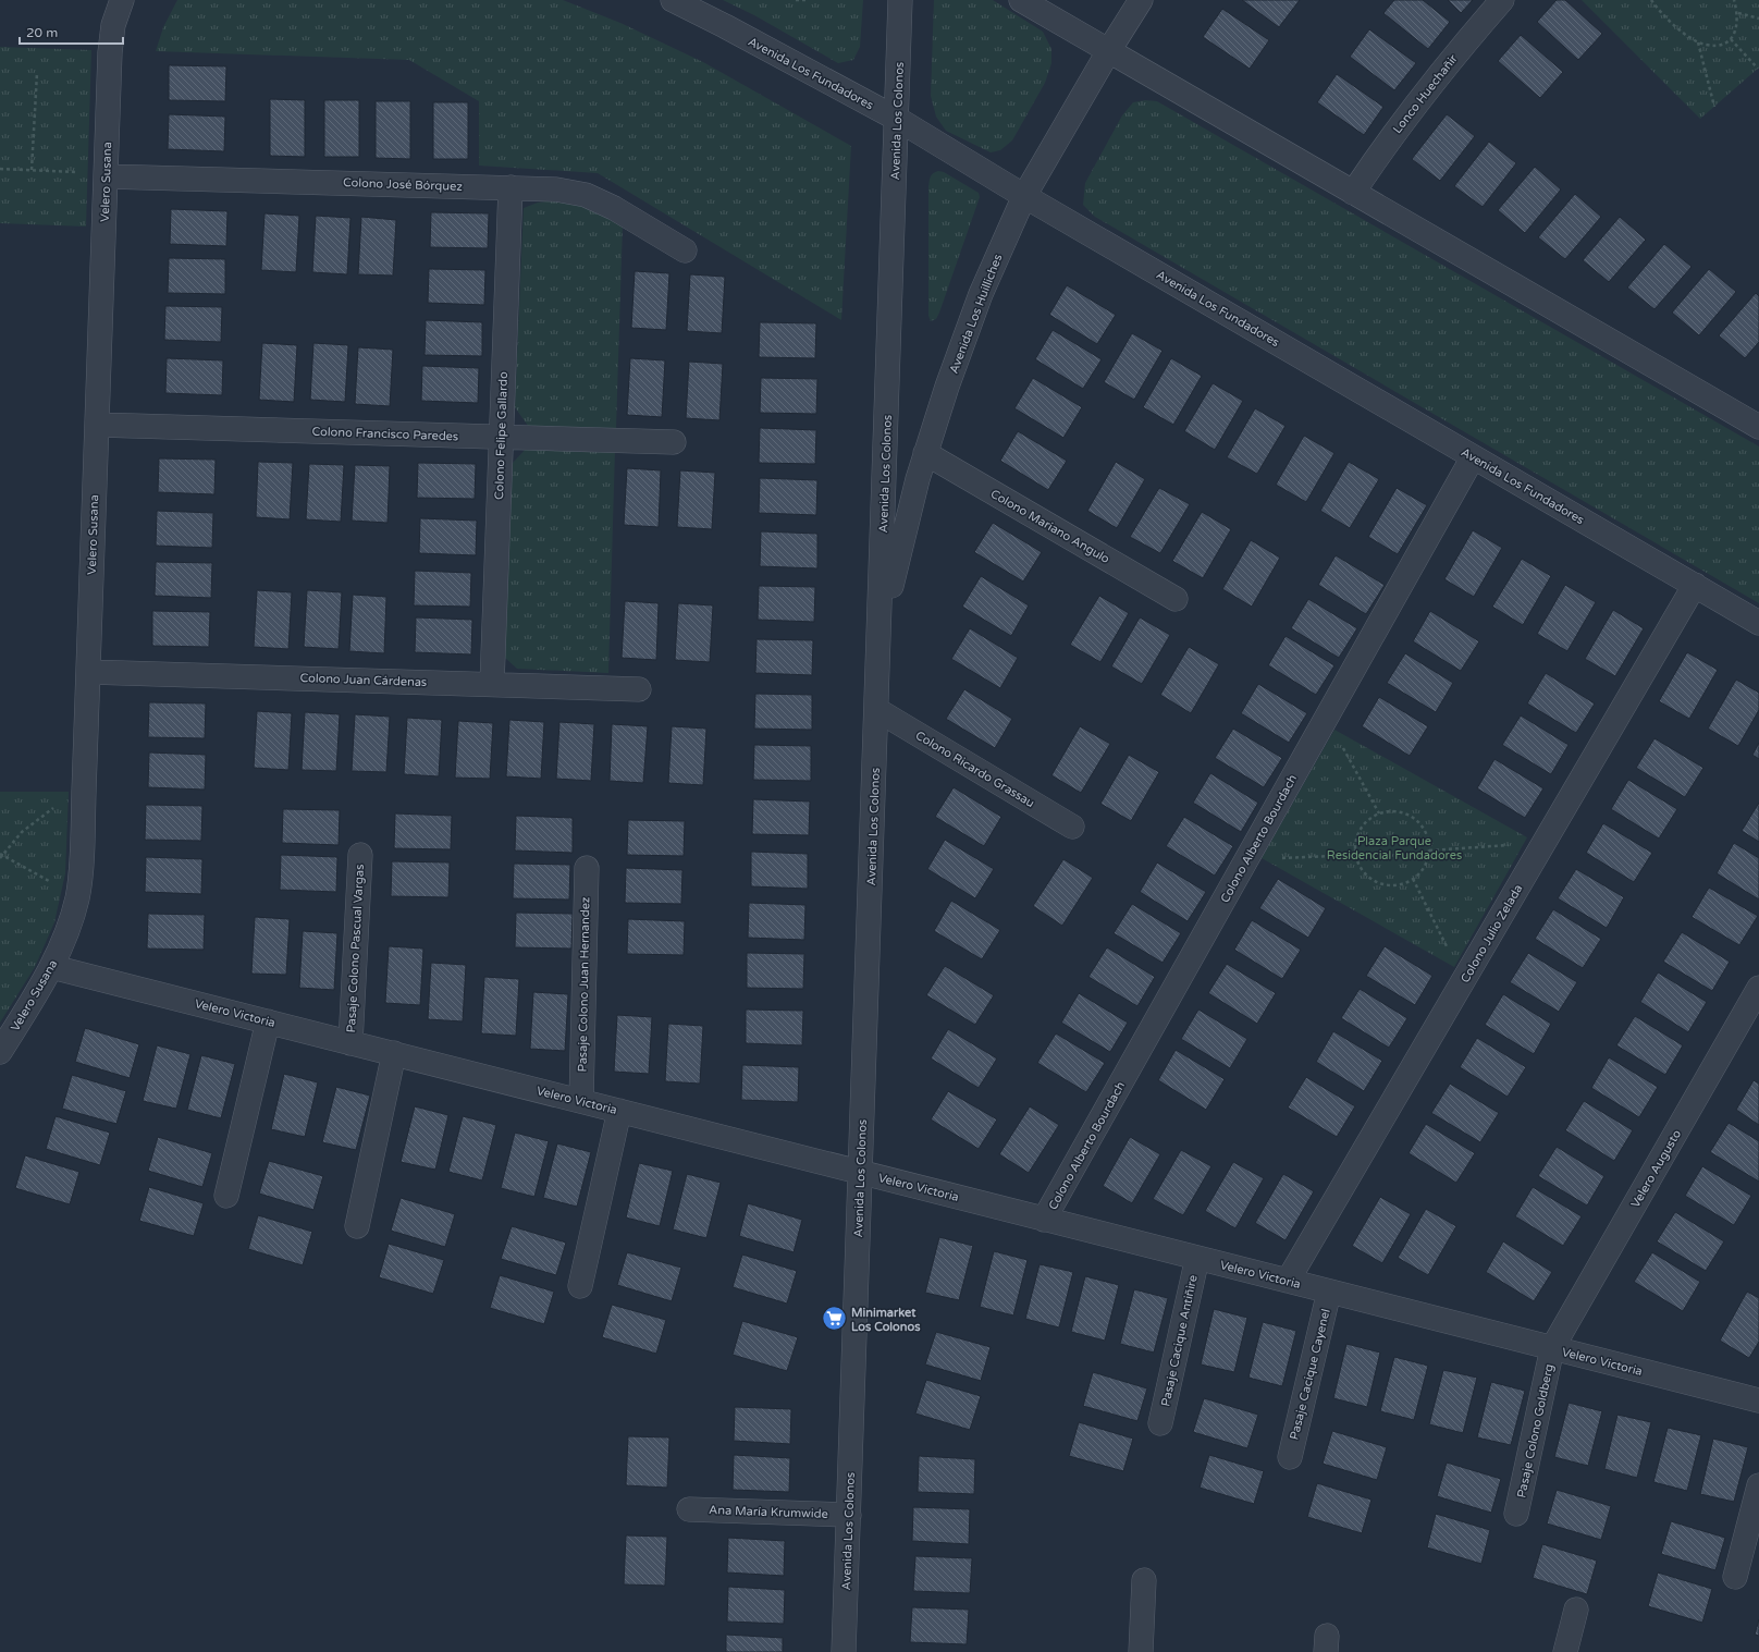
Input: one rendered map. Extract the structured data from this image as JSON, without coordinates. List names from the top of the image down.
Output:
{
  "streets": {
    "street": [
      "Avenida Los Fundadores",
      "Lonco Huechañir",
      "Avenida Los Colonos",
      "Velero Susana",
      "Colono José Bórquez",
      "Avenida Los Huilliches",
      "Colono Francisco Paredes",
      "Colono Felipe Gallardo",
      "Colono Mariano Angulo",
      "Colono Juan Cárdenas",
      "Colono Ricardo Grassau",
      "Colono Alberto Bourdach",
      "Colono Julio Zelada",
      "Pasaje Colono Pascual Vargas",
      "Pasaje Colono Juan Hernandez",
      "Velero Victoria",
      "Velero Augusto",
      "Pasaje Cacique Antiñire",
      "Pasaje Cacique Cayenel",
      "Pasaje Colono Goldberg",
      "Ana María Krumwide"
    ]
  },
  "crossings": [
    ["Avenida Los Fundadores", "Avenida Los Colonos"],
    ["Avenida Los Fundadores", "Avenida Los Huilliches"],
    ["Avenida Los Fundadores", "Colono Alberto Bourdach"],
    ["Avenida Los Fundadores", "Colono Julio Zelada"],
    ["Avenida Los Colonos", "Avenida Los Huilliches"],
    ["Avenida Los Colonos", "Colono Ricardo Grassau"],
    ["Avenida Los Colonos", "Velero Victoria"],
    ["Avenida Los Colonos", "Ana María Krumwide"],
    ["Velero Susana", "Colono José Bórquez"],
    ["Velero Susana", "Colono Francisco Paredes"],
    ["Velero Susana", "Colono Juan Cárdenas"],
    ["Velero Susana", "Velero Victoria"],
    ["Colono José Bórquez", "Colono Felipe Gallardo"],
    ["Avenida Los Huilliches", "Colono Mariano Angulo"],
    ["Colono Francisco Paredes", "Colono Felipe Gallardo"],
    ["Colono Felipe Gallardo", "Colono Juan Cárdenas"],
    ["Colono Alberto Bourdach", "Velero Victoria"],
    ["Colono Julio Zelada", "Velero Victoria"],
    ["Pasaje Colono Pascual Vargas", "Velero Victoria"],
    ["Pasaje Colono Juan Hernandez", "Velero Victoria"],
    ["Velero Victoria", "Velero Augusto"],
    ["Velero Victoria", "Pasaje Cacique Antiñire"],
    ["Velero Victoria", "Pasaje Cacique Cayenel"],
    ["Velero Victoria", "Pasaje Colono Goldberg"],
    ["Velero Augusto", "Pasaje Colono Goldberg"]
  ],
  "parks": ["Plaza Parque Residencial Fundadores"],
  "places": {
    "supermarket": ["Minimarket Los Colonos"]
  },
  "scale_bar": "20 m"
}
